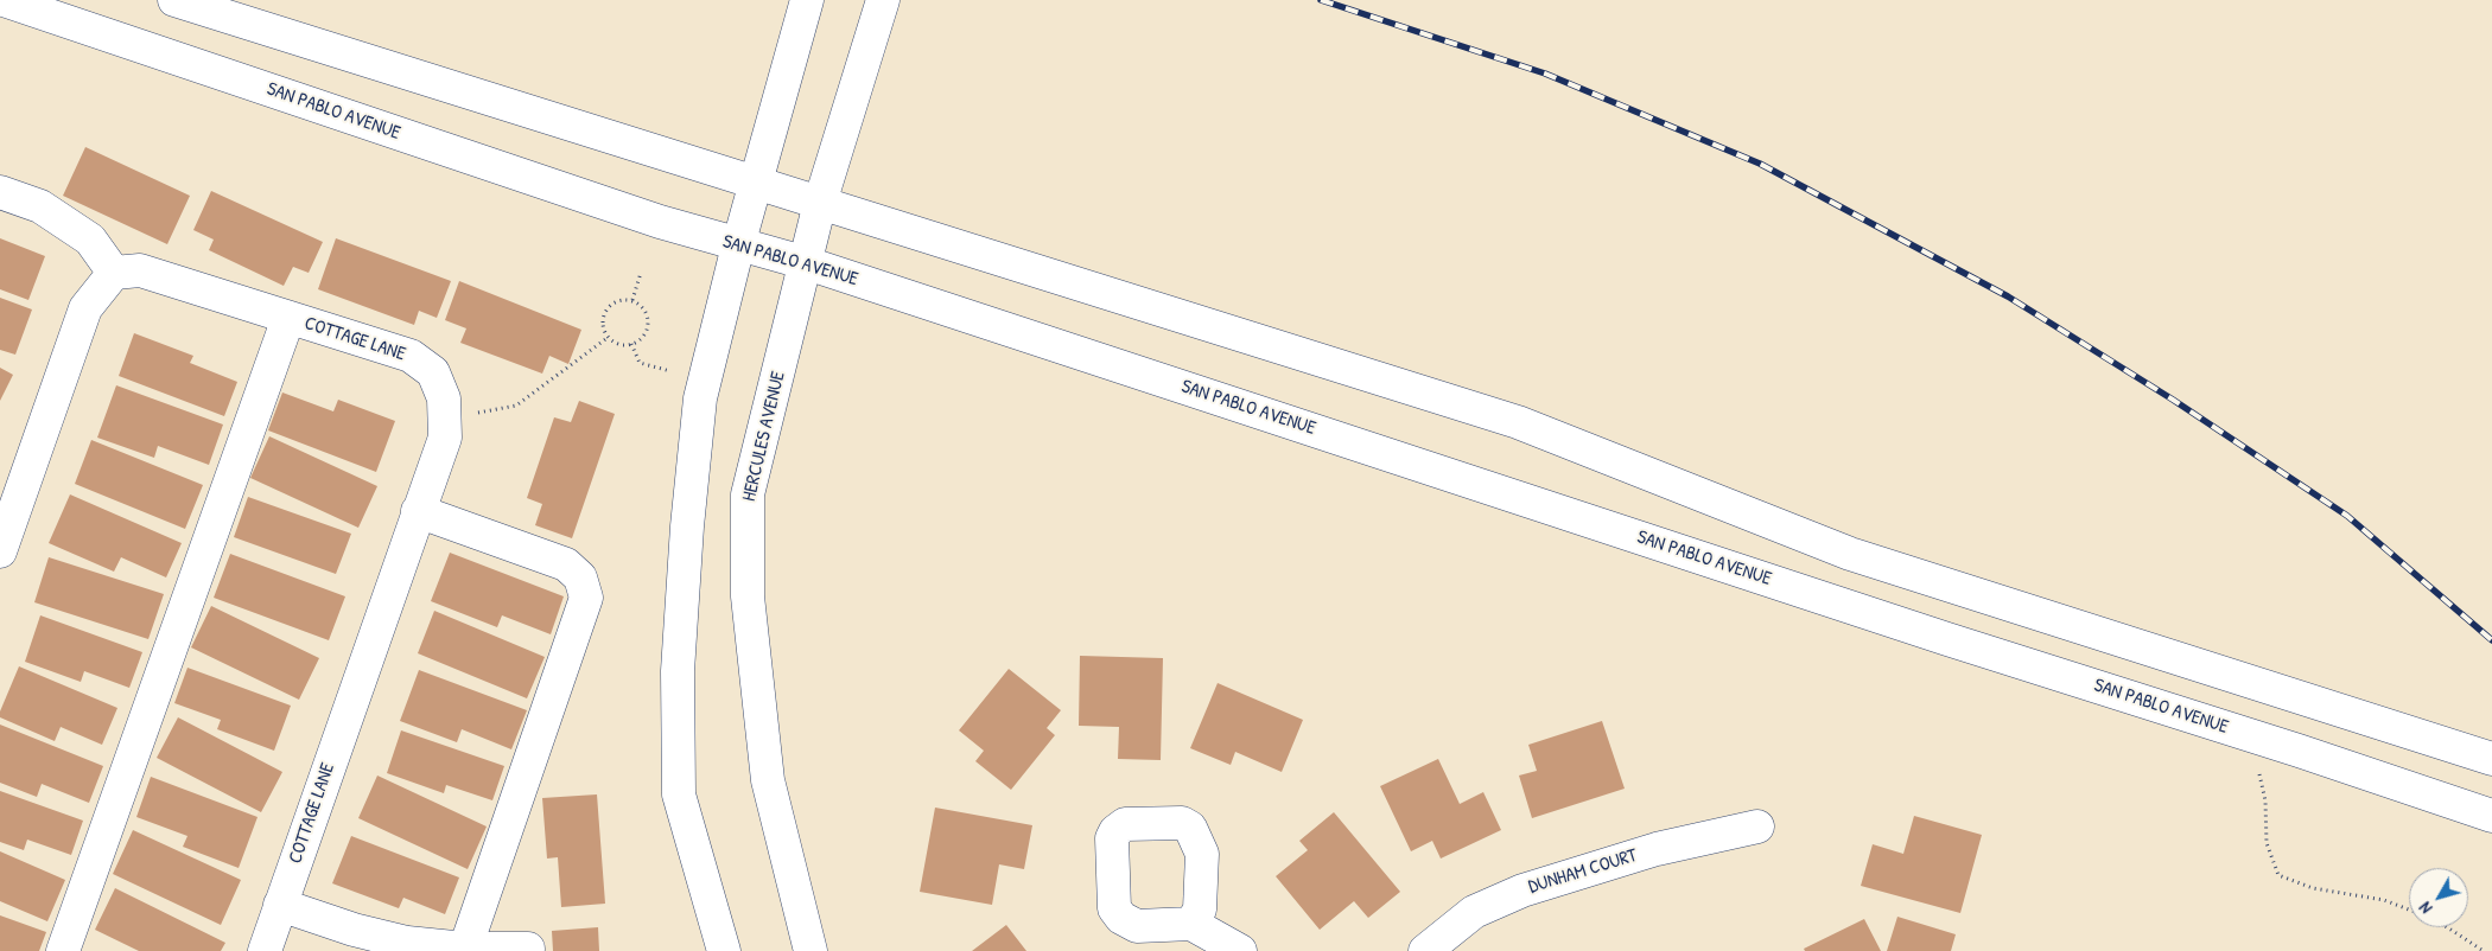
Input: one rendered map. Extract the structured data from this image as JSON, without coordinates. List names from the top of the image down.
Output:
{
  "streets": {
    "main road": [
      "SAN PABLO AVENUE",
      "COTTAGE LANE",
      "HERCULES AVENUE",
      "DUNHAM COURT"
    ]
  },
  "crossings": [
    ["SAN PABLO AVENUE", "HERCULES AVENUE"]
  ],
  "north": "bottom left"
}
